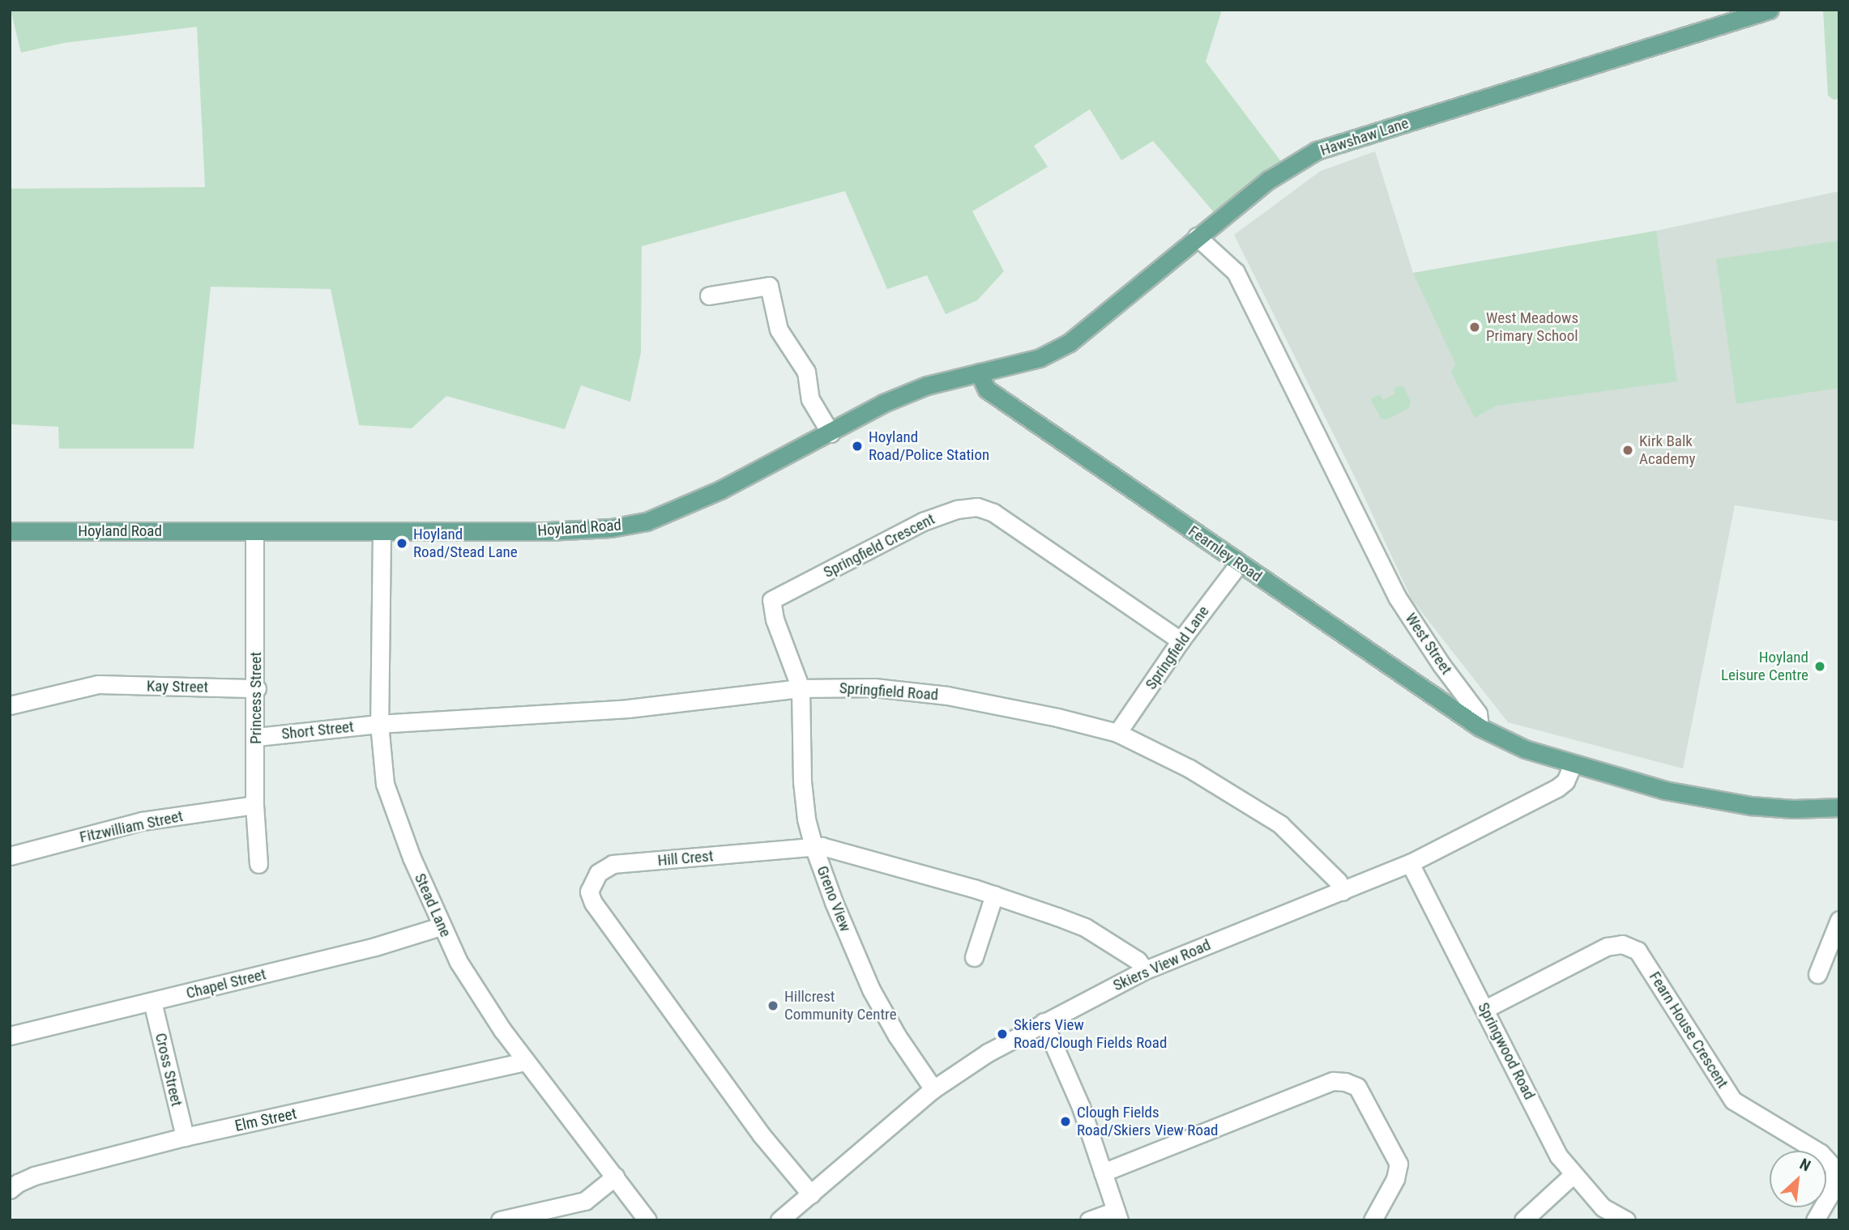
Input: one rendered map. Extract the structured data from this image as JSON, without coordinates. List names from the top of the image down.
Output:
{
  "streets": {
    "main road": ["Hawshaw Lane", "Hoyland Road", "Fearnley Road"],
    "street": [
      "Springfield Crescent",
      "West Street",
      "Springfield Lane",
      "Kay Street",
      "Springfield Road",
      "Princess Street",
      "Short Street",
      "Fitzwilliam Street",
      "Hill Crest",
      "Greno View",
      "Stead Lane",
      "Skiers View Road",
      "Chapel Street",
      "Fearn House Crescent",
      "Springwood Road",
      "Cross Street",
      "Elm Street"
    ]
  },
  "crossings": [
    ["Hawshaw Lane", "Hoyland Road"],
    ["Hawshaw Lane", "Fearnley Road"],
    ["Hawshaw Lane", "West Street"],
    ["Hoyland Road", "Fearnley Road"],
    ["Hoyland Road", "Princess Street"],
    ["Hoyland Road", "Stead Lane"],
    ["Springfield Crescent", "Springfield Lane"],
    ["Springfield Crescent", "Springfield Road"],
    ["Springfield Crescent", "Greno View"],
    ["Fearnley Road", "West Street"],
    ["Fearnley Road", "Springfield Lane"],
    ["Springfield Lane", "Springfield Road"],
    ["Kay Street", "Princess Street"],
    ["Springfield Road", "Short Street"],
    ["Springfield Road", "Greno View"],
    ["Springfield Road", "Stead Lane"],
    ["Springfield Road", "Skiers View Road"],
    ["Princess Street", "Short Street"],
    ["Princess Street", "Fitzwilliam Street"],
    ["Short Street", "Stead Lane"],
    ["Hill Crest", "Greno View"],
    ["Hill Crest", "Skiers View Road"],
    ["Greno View", "Skiers View Road"],
    ["Stead Lane", "Chapel Street"],
    ["Stead Lane", "Elm Street"],
    ["Skiers View Road", "Springwood Road"],
    ["Chapel Street", "Cross Street"],
    ["Fearn House Crescent", "Springwood Road"],
    ["Cross Street", "Elm Street"]
  ],
  "places": [
    "West Meadows Primary School",
    "Hoyland Road/Police Station",
    "Kirk Balk Academy",
    "Hoyland Road/Stead Lane",
    "Hoyland Leisure Centre",
    "Hillcrest Community Centre",
    "Skiers View Road/Clough Fields Road",
    "Clough Fields Road/Skiers View Road"
  ],
  "north": "top right"
}
